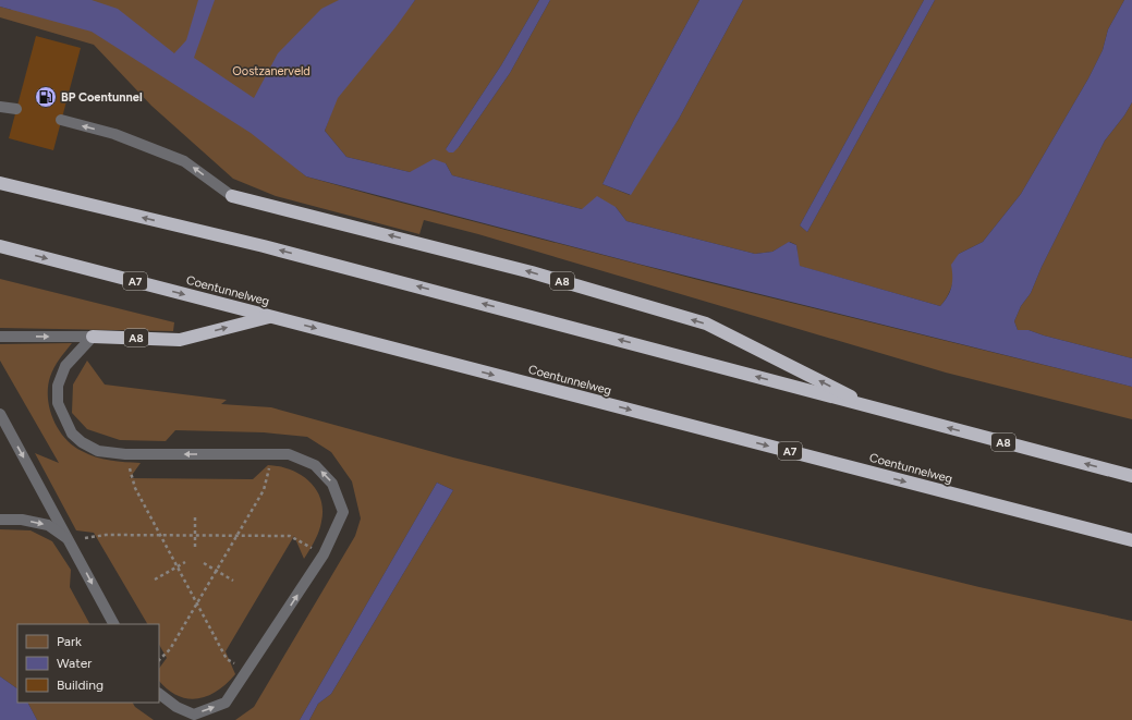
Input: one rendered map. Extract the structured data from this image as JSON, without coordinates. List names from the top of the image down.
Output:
{
  "streets": {
    "highway": ["A7", "A8", "Coentunnelweg"]
  },
  "crossings": [
    ["A8", "Coentunnelweg"]
  ],
  "parks": ["Oostzanerveld"],
  "places": {
    "fuel station": ["BP Coentunnel"]
  },
  "legend": ["Park", "Water", "Building"]
}
